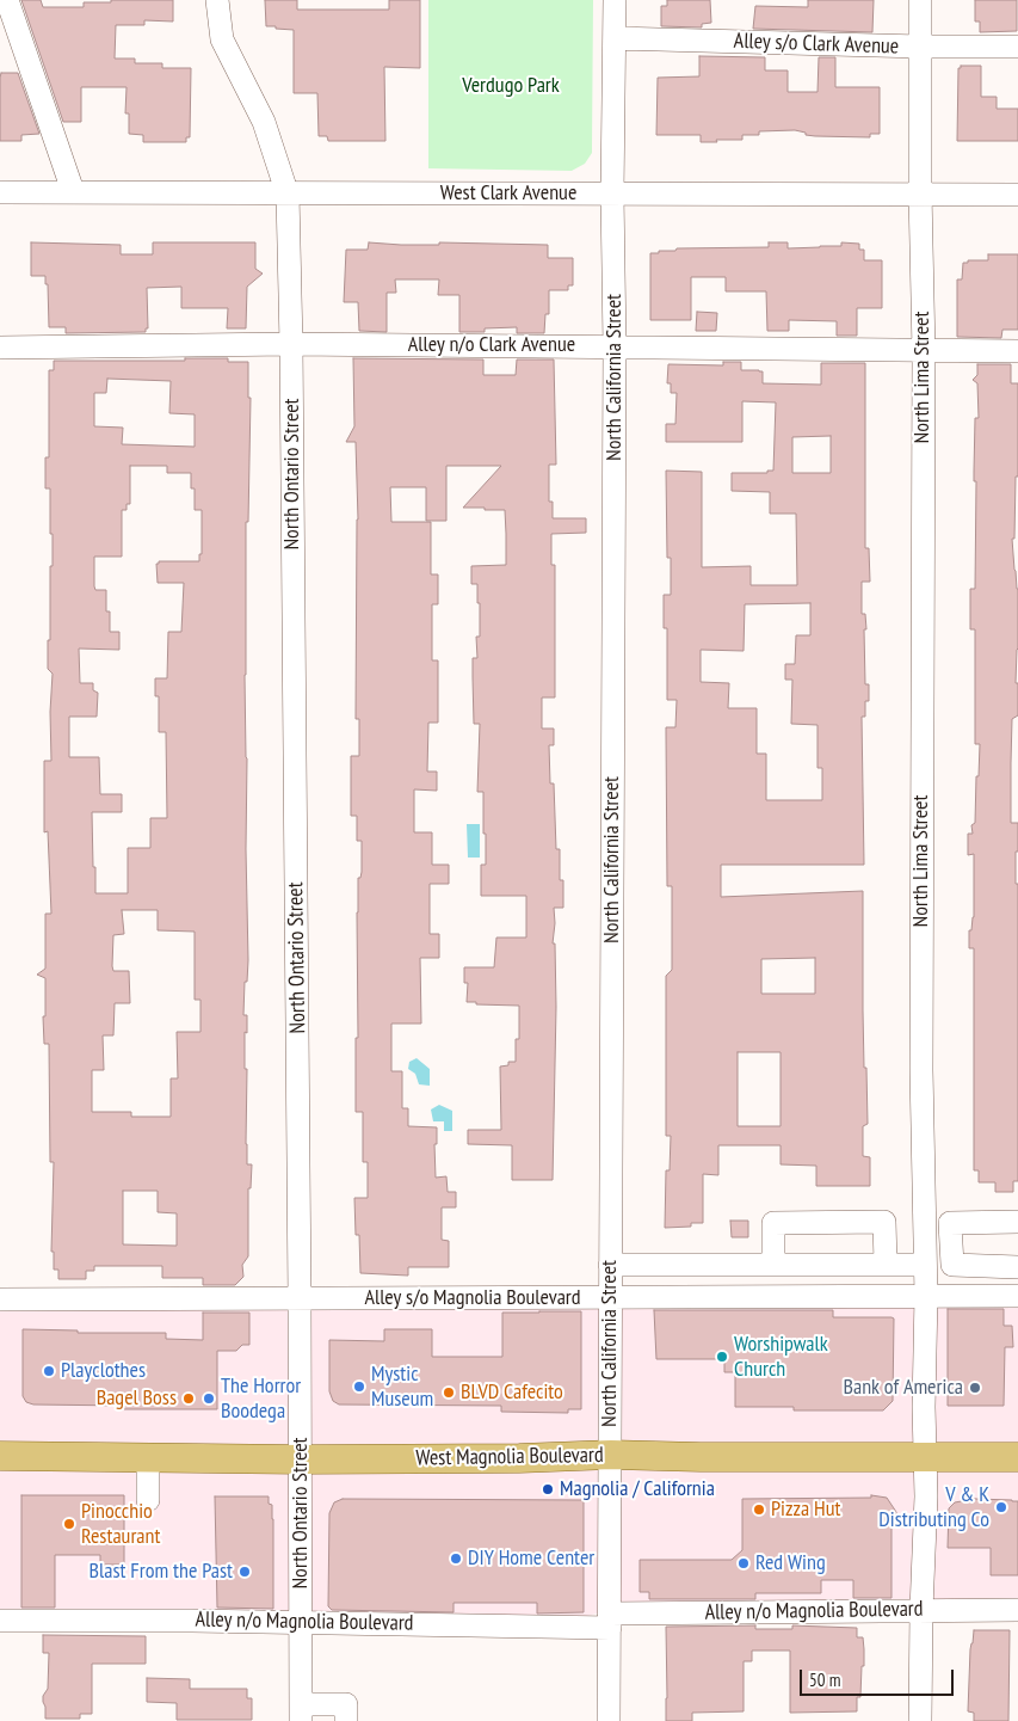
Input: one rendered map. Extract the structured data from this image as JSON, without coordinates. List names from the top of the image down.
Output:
{
  "streets": {
    "main road": ["West Magnolia Boulevard"],
    "street": [
      "Alley s/o Clark Avenue",
      "West Clark Avenue",
      "Alley n/o Clark Avenue",
      "North California Street",
      "North Lima Street",
      "North Ontario Street",
      "Alley s/o Magnolia Boulevard",
      "Alley n/o Magnolia Boulevard"
    ]
  },
  "crossings": [
    ["Alley s/o Clark Avenue", "North California Street"],
    ["Alley s/o Clark Avenue", "North Lima Street"],
    ["West Clark Avenue", "North California Street"],
    ["West Clark Avenue", "North Lima Street"],
    ["West Clark Avenue", "North Ontario Street"],
    ["Alley n/o Clark Avenue", "North California Street"],
    ["Alley n/o Clark Avenue", "North Lima Street"],
    ["Alley n/o Clark Avenue", "North Ontario Street"],
    ["North California Street", "Alley s/o Magnolia Boulevard"],
    ["North California Street", "West Magnolia Boulevard"],
    ["North California Street", "Alley n/o Magnolia Boulevard"],
    ["North Lima Street", "Alley s/o Magnolia Boulevard"],
    ["North Lima Street", "West Magnolia Boulevard"],
    ["North Lima Street", "Alley n/o Magnolia Boulevard"],
    ["North Ontario Street", "Alley s/o Magnolia Boulevard"],
    ["North Ontario Street", "West Magnolia Boulevard"],
    ["North Ontario Street", "Alley n/o Magnolia Boulevard"]
  ],
  "parks": ["Verdugo Park"],
  "places": [
    "Worshipwalk Church",
    "Playclothes",
    "Mystic Museum",
    "Bank of America",
    "BLVD Cafecito",
    "Bagel Boss",
    "The Horror Boodega",
    "Magnolia / California",
    "V & K Distributing Co",
    "Pizza Hut",
    "Pinocchio Restaurant",
    "DIY Home Center",
    "Red Wing",
    "Blast From the Past"
  ],
  "scale_bar": "50 m"
}
